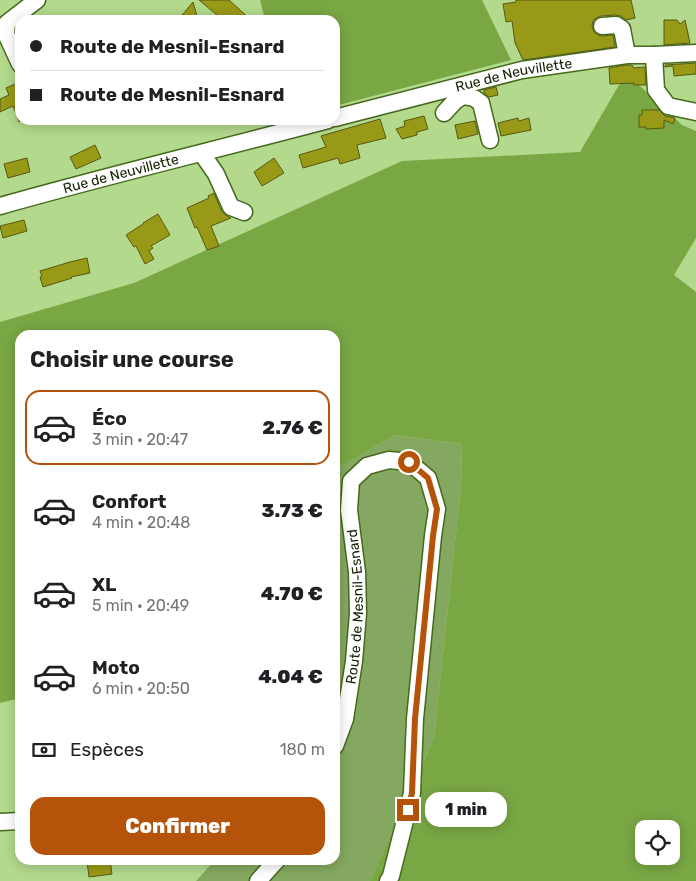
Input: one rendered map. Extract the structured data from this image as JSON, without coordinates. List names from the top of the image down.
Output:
{
  "streets": {
    "street": ["Rue de Neuvillette", "Route de Mesnil-Esnard"]
  },
  "page": {
    "banner": ["Route de Mesnil-Esnard", "Route de Mesnil-Esnard"],
    "heading": "Choisir une course",
    "list": [
      {
        "name": "Éco",
        "note": "3 min · 20:47",
        "value": "2.76 €"
      },
      {
        "name": "Confort",
        "note": "4 min · 20:48",
        "value": "3.73 €"
      },
      {
        "name": "XL",
        "note": "5 min · 20:49",
        "value": "4.70 €"
      },
      {
        "name": "Moto",
        "note": "6 min · 20:50",
        "value": "4.04 €"
      }
    ],
    "pay": ["Espèces", "180 m"],
    "buttons": "Confirmer",
    "bubble": "1 min"
  }
}
